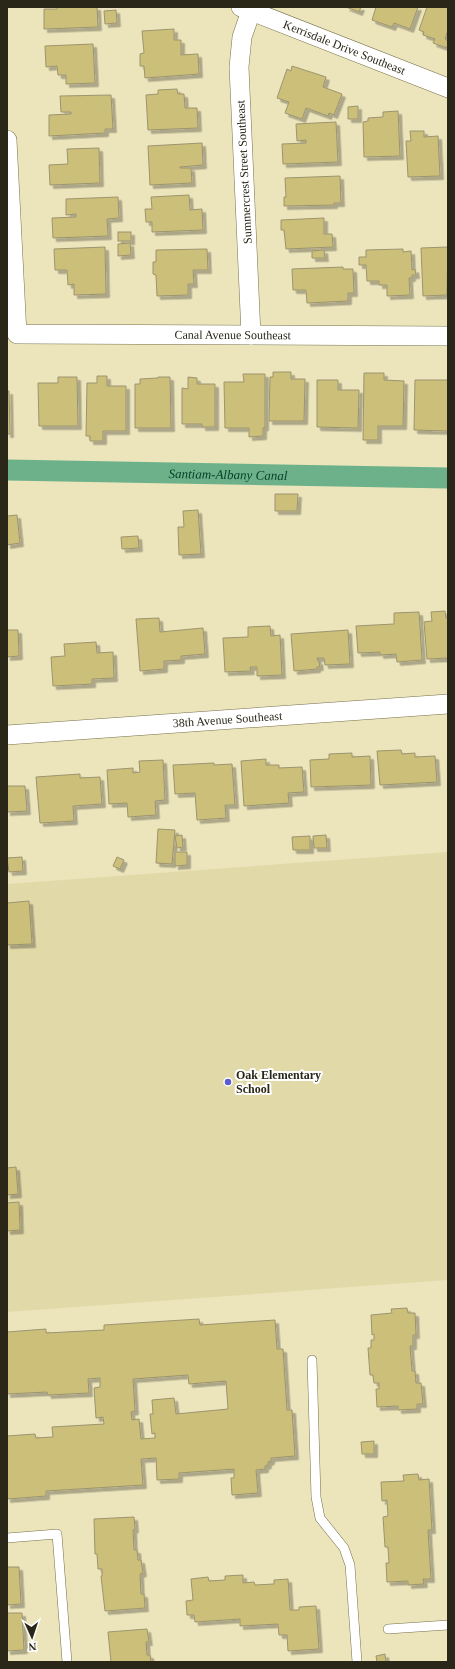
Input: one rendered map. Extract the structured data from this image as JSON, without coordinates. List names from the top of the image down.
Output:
{
  "streets": {
    "street": [
      "Kerrisdale Drive Southeast",
      "Summercrest Street Southeast",
      "Canal Avenue Southeast",
      "38th Avenue Southeast"
    ]
  },
  "crossings": [
    ["Kerrisdale Drive Southeast", "Summercrest Street Southeast"],
    ["Summercrest Street Southeast", "Canal Avenue Southeast"]
  ],
  "water": ["Santiam-Albany Canal"],
  "places": ["Oak Elementary School"],
  "north": "bottom"
}
